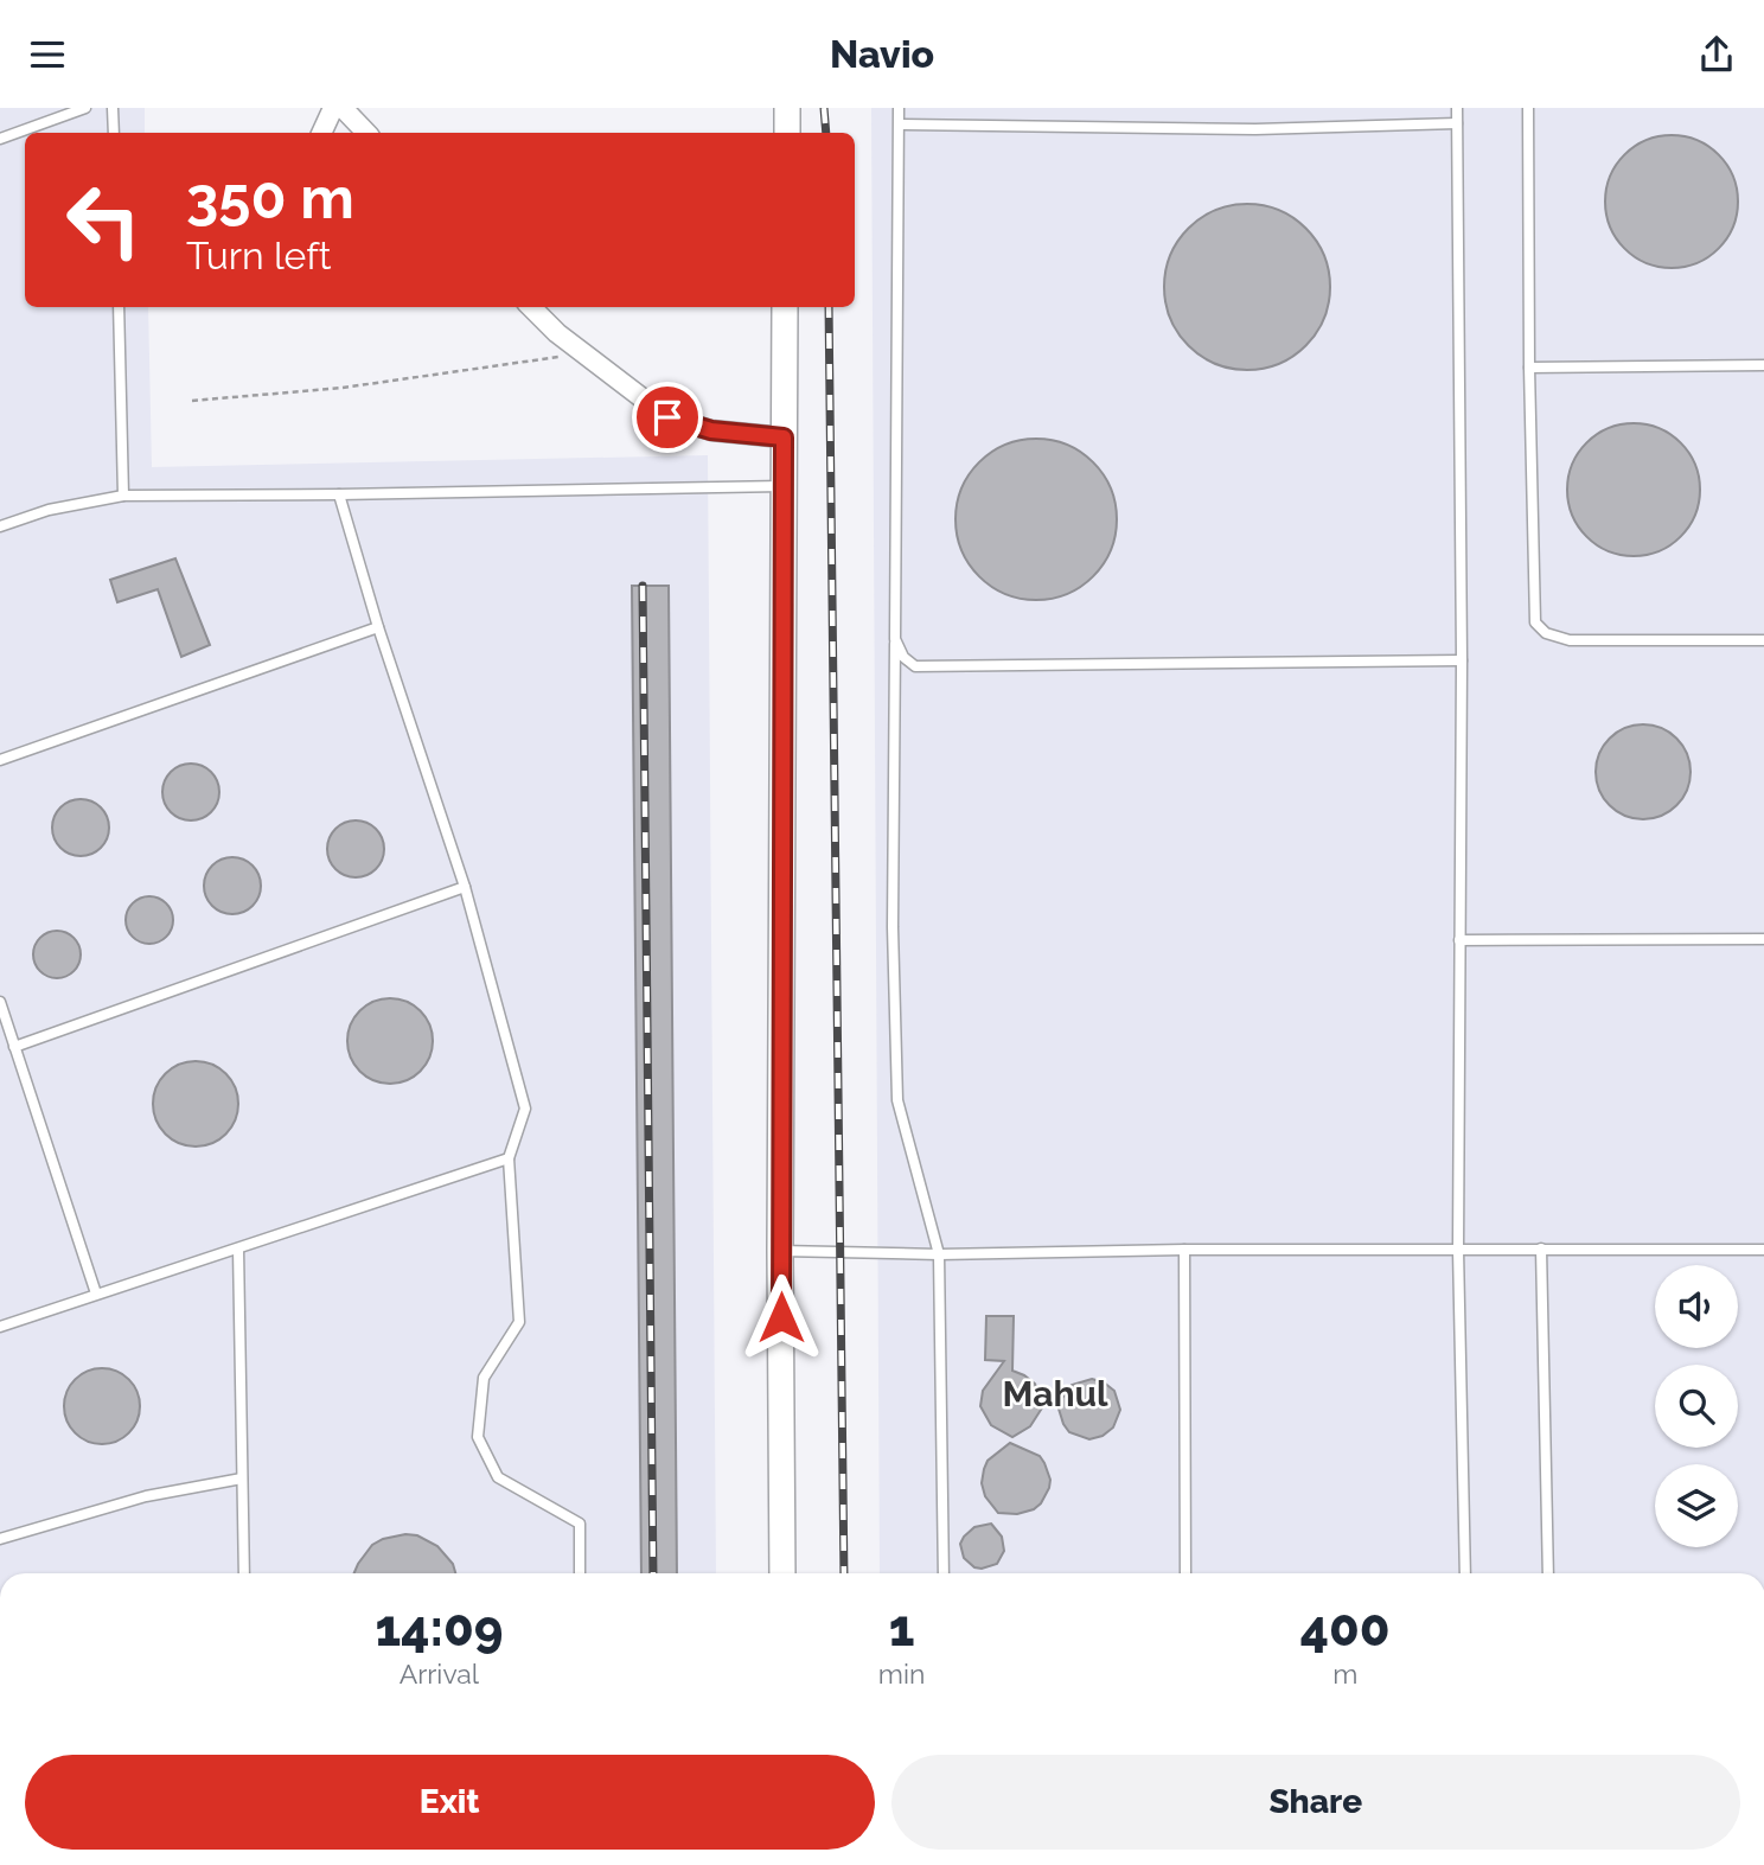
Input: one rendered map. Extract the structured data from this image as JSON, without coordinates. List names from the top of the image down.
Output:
{
  "districts": ["Mahul"],
  "page": {
    "header": "Navio",
    "turn": ["350 m", "Turn left"],
    "eta": [
      "14:09",
      "Arrival",
      "1",
      "min",
      "400",
      "m"
    ],
    "buttons": ["Exit", "Share"]
  }
}
